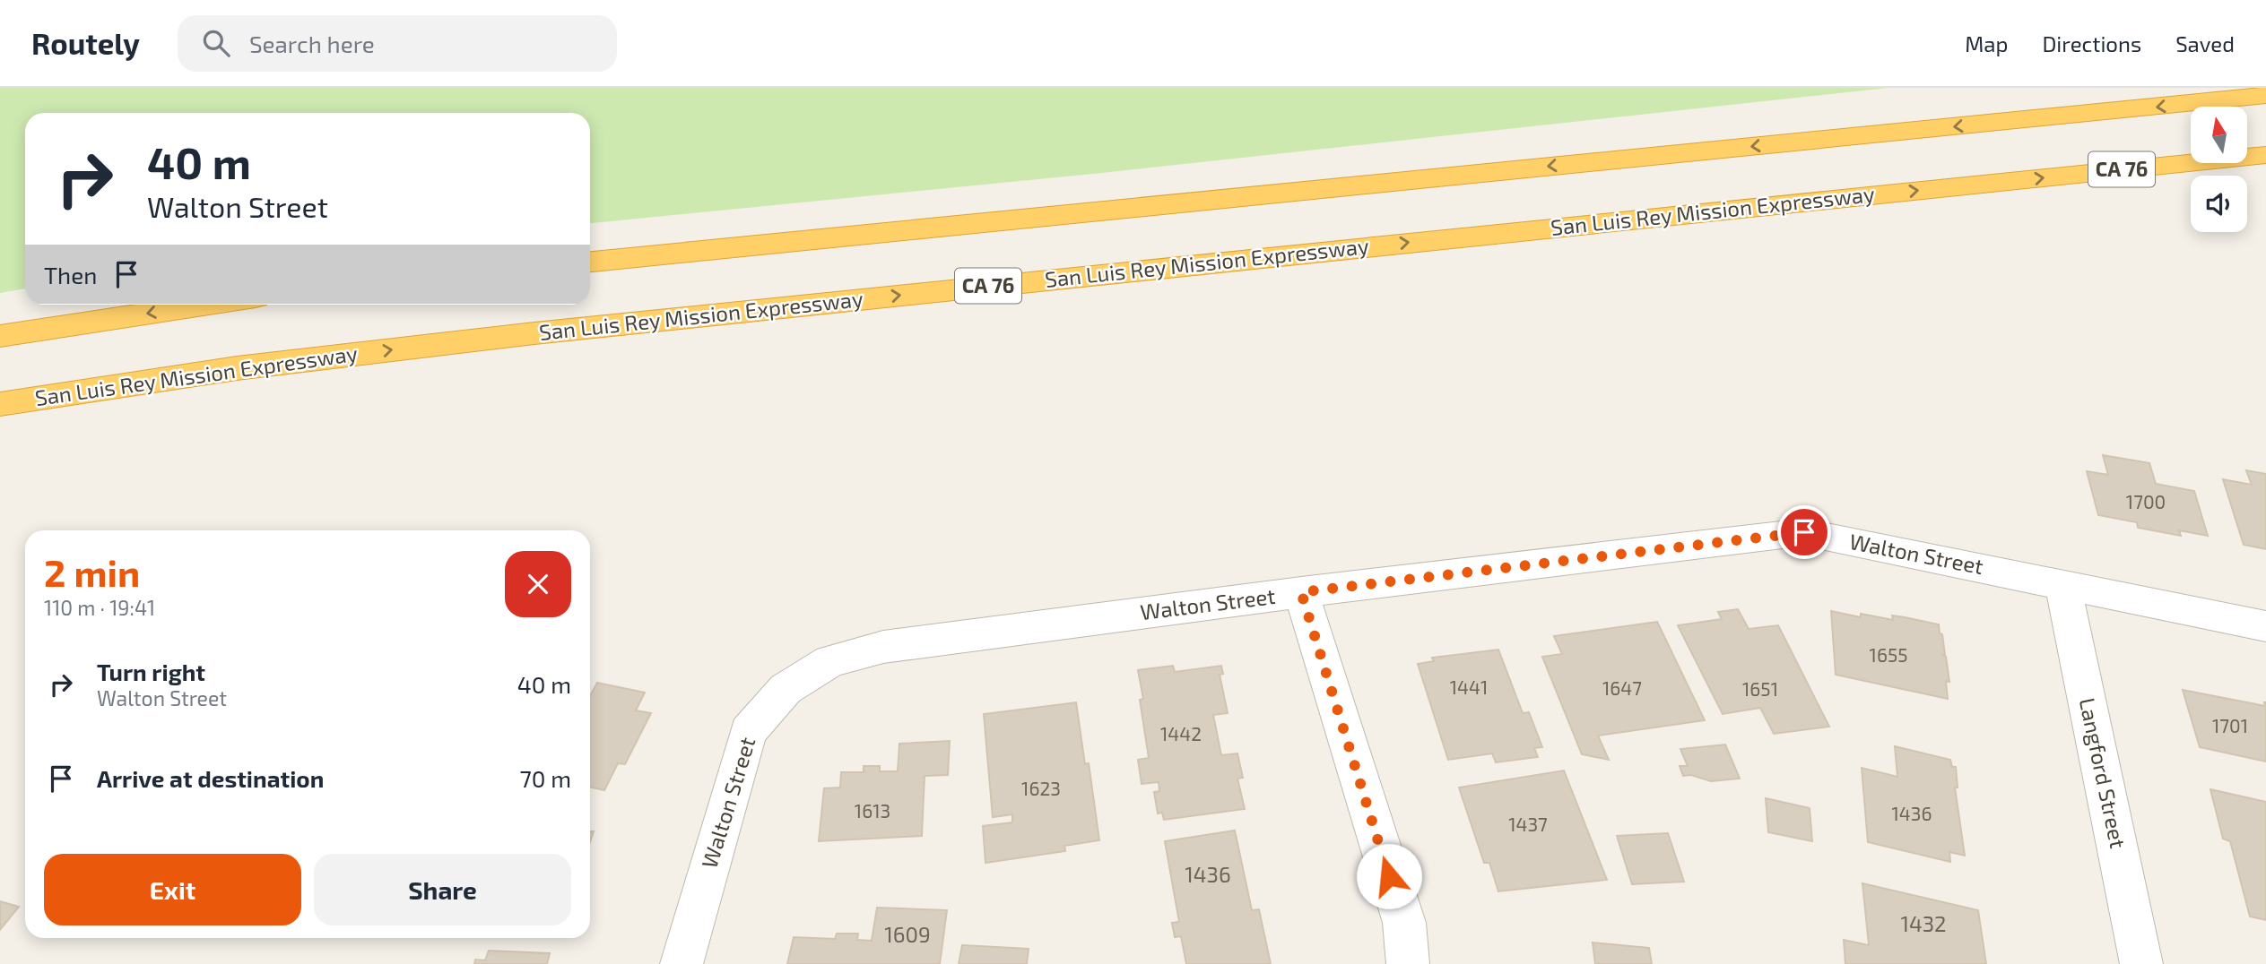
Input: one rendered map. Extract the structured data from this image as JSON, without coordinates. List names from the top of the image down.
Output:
{
  "streets": {
    "highway": ["CA 76", "San Luis Rey Mission Expressway"],
    "street": ["Walton Street", "Langford Street"]
  },
  "crossings": [
    ["Walton Street", "Langford Street"]
  ],
  "house_numbers": [
    "1700",
    "1655",
    "1441",
    "1647",
    "1651",
    "1701",
    "1442",
    "1623",
    "1613",
    "1436",
    "1437",
    "1436",
    "1432",
    "1609"
  ],
  "north": "top",
  "page": {
    "header": "Routely",
    "search": "Search here",
    "nav": ["Map", "Directions", "Saved"],
    "turn": ["40 m", "Walton Street"],
    "then": "Then",
    "heading": ["2 min", "110 m · 19:41"],
    "list": [
      {
        "name": "Turn right",
        "note": "Walton Street",
        "value": "40 m"
      },
      {
        "name": "Arrive at destination",
        "value": "70 m"
      }
    ],
    "buttons": ["Exit", "Share"]
  }
}
